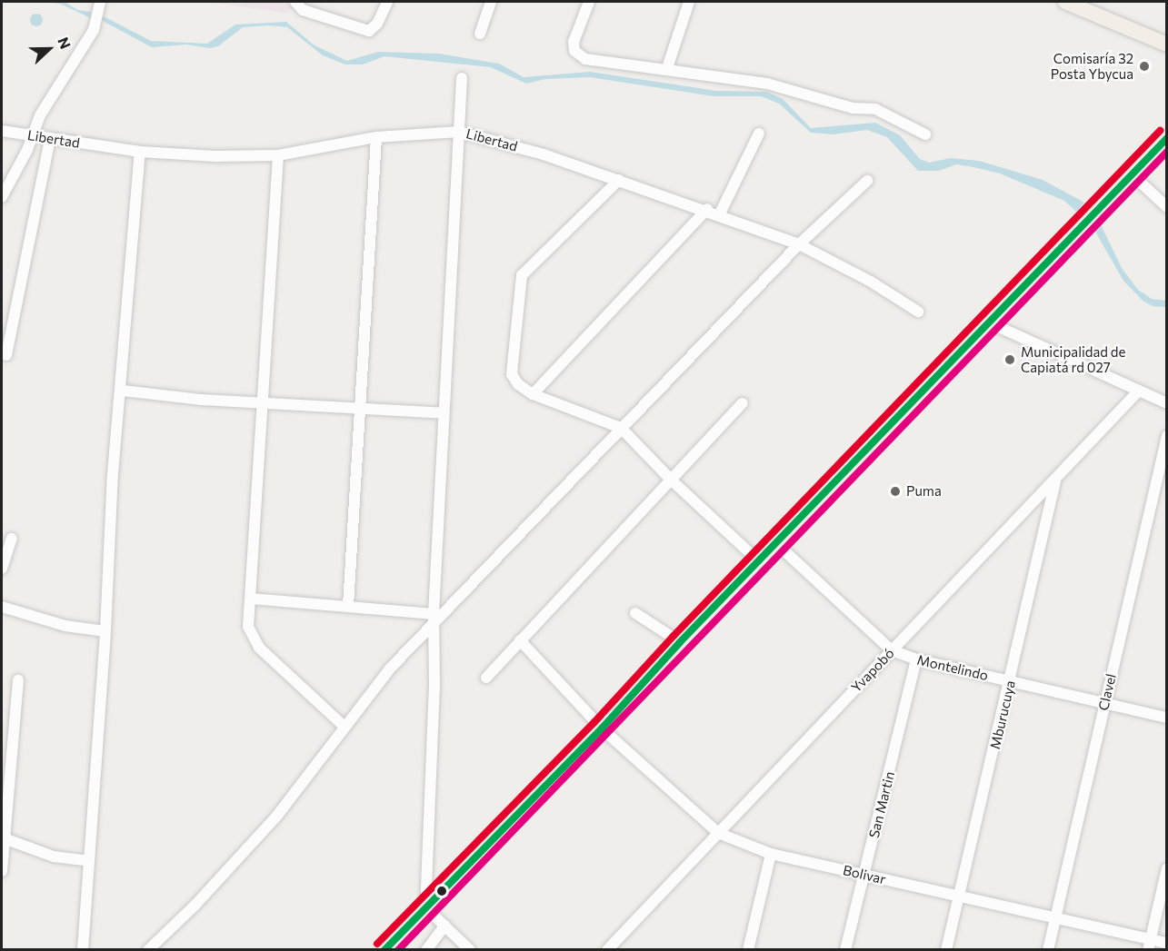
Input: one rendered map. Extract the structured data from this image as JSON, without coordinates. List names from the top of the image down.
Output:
{
  "streets": {
    "street": [
      "Libertad",
      "Montelindo",
      "Yvapobó",
      "Clavel",
      "Mburucuya",
      "San Martin",
      "Bolivar"
    ]
  },
  "crossings": [
    ["Montelindo", "Yvapobó"],
    ["Montelindo", "Clavel"],
    ["Montelindo", "Mburucuya"],
    ["Montelindo", "San Martin"],
    ["Yvapobó", "Mburucuya"],
    ["Yvapobó", "Bolivar"],
    ["Clavel", "Bolivar"],
    ["Mburucuya", "Bolivar"],
    ["San Martin", "Bolivar"]
  ],
  "places": ["Comisaría 32 Posta Ybycua", "Municipalidad de Capiatá rd 027", "Puma"],
  "north": "right"
}
